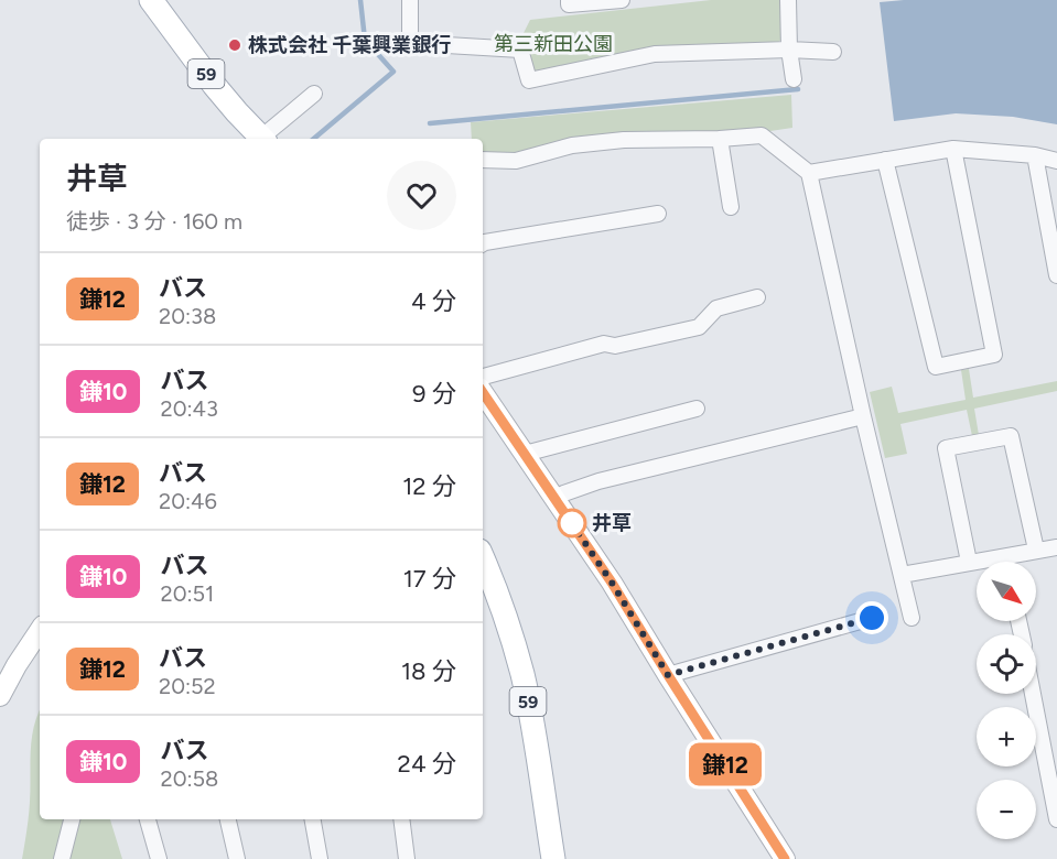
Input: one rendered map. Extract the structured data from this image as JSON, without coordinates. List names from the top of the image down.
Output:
{
  "streets": {
    "main road": ["59"]
  },
  "parks": ["第三新田公園"],
  "places": ["株式会社 千葉興業銀行", "井草"],
  "lines": ["bus line 鎌12"],
  "north": "bottom right",
  "page": {
    "on_map": "鎌12",
    "heading": ["井草", "徒歩 · 3 分 · 160 m"],
    "list": [
      {
        "mark": "鎌12",
        "name": "バス",
        "note": "20:38",
        "value": "4 分"
      },
      {
        "mark": "鎌10",
        "name": "バス",
        "note": "20:43",
        "value": "9 分"
      },
      {
        "mark": "鎌12",
        "name": "バス",
        "note": "20:46",
        "value": "12 分"
      },
      {
        "mark": "鎌10",
        "name": "バス",
        "note": "20:51",
        "value": "17 分"
      },
      {
        "mark": "鎌12",
        "name": "バス",
        "note": "20:52",
        "value": "18 分"
      },
      {
        "mark": "鎌10",
        "name": "バス",
        "note": "20:58",
        "value": "24 分"
      }
    ],
    "map_buttons": ["+", "−"]
  }
}
